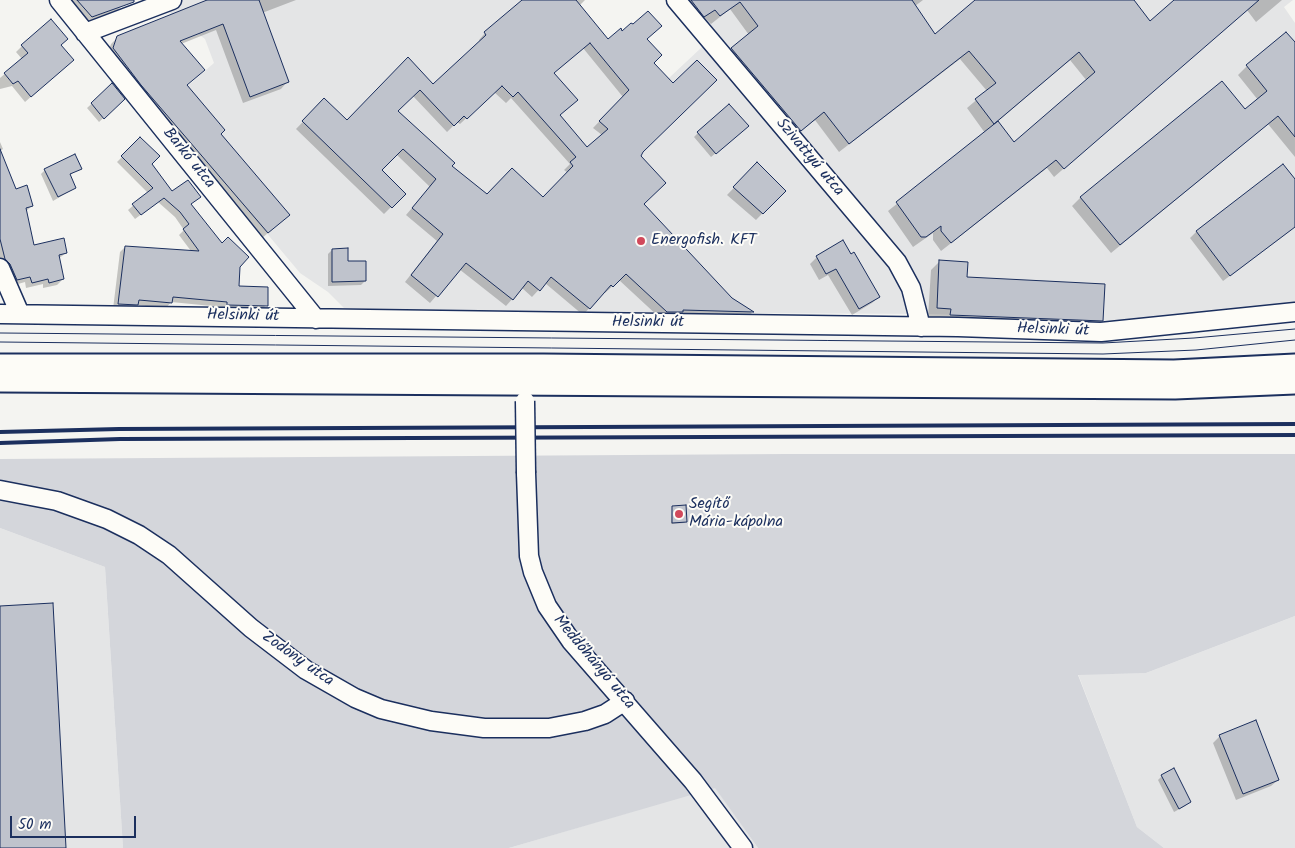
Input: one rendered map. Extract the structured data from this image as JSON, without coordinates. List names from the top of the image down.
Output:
{
  "streets": {
    "street": [
      "Szivattyú utca",
      "Barkó utca",
      "Helsinki út",
      "Zodony utca",
      "Meddőhányó utca"
    ]
  },
  "crossings": [
    ["Szivattyú utca", "Helsinki út"],
    ["Barkó utca", "Helsinki út"],
    ["Zodony utca", "Meddőhányó utca"]
  ],
  "places": ["Energofish. KFT", "Segítő Mária-kápolna"],
  "scale_bar": "50 m"
}
